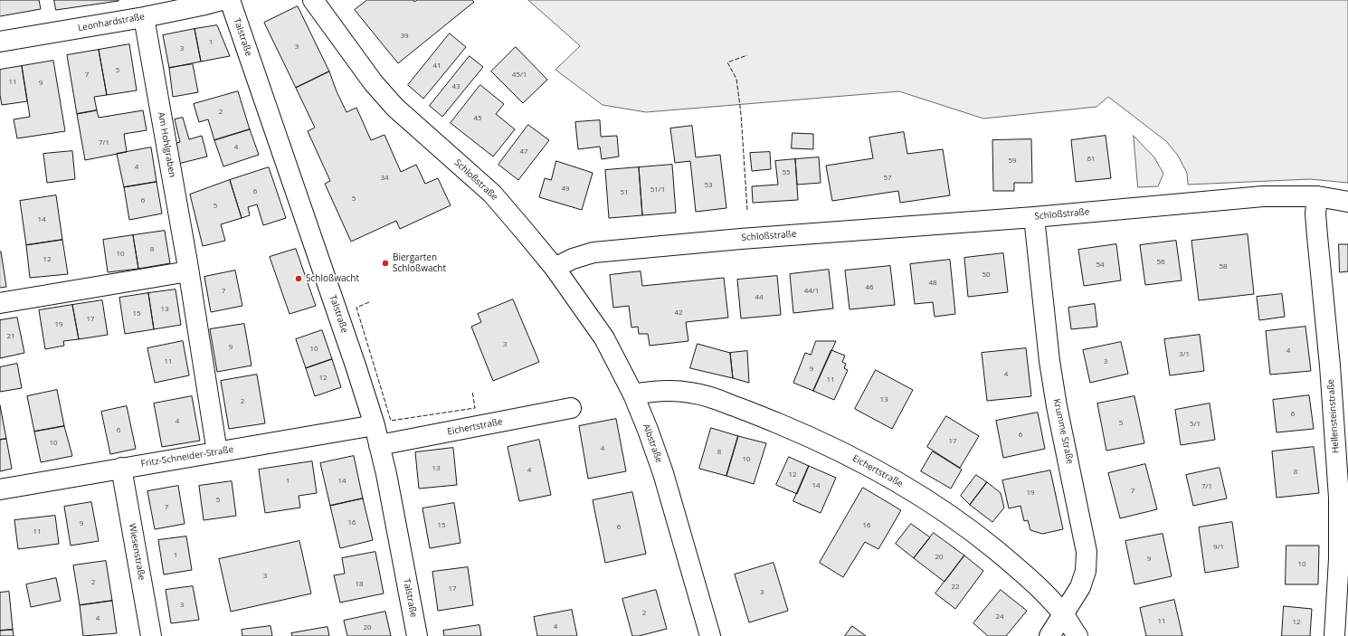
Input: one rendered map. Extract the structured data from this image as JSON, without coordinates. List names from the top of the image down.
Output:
{
  "streets": {
    "street": [
      "Leonhardstraße",
      "Talstraße",
      "Am Hohlgraben",
      "Schloßstraße",
      "Hellensteinstraße",
      "Eichertstraße",
      "Krumme Straße",
      "Albstraße",
      "Fritz-Schneider-Straße",
      "Wiesenstraße"
    ]
  },
  "crossings": [
    ["Leonhardstraße", "Am Hohlgraben"],
    ["Talstraße", "Eichertstraße"],
    ["Talstraße", "Fritz-Schneider-Straße"],
    ["Am Hohlgraben", "Fritz-Schneider-Straße"],
    ["Schloßstraße", "Hellensteinstraße"],
    ["Schloßstraße", "Krumme Straße"],
    ["Schloßstraße", "Albstraße"],
    ["Eichertstraße", "Krumme Straße"],
    ["Eichertstraße", "Albstraße"],
    ["Fritz-Schneider-Straße", "Wiesenstraße"]
  ],
  "places": ["Biergarten Schloßwacht", "Schloßwacht"],
  "house_numbers": [
    "39",
    "1",
    "3",
    "3",
    "41",
    "5",
    "7",
    "45/1",
    "11",
    "9",
    "43",
    "2",
    "45",
    "7/1",
    "4",
    "47",
    "61",
    "59",
    "4",
    "55",
    "34",
    "57",
    "53",
    "49",
    "51/1",
    "6",
    "51",
    "5",
    "6",
    "5",
    "14",
    "8",
    "10",
    "12",
    "56",
    "54",
    "58",
    "50",
    "48",
    "46",
    "7",
    "44/1",
    "44",
    "13",
    "42",
    "15",
    "17",
    "19",
    "21",
    "3",
    "9",
    "10",
    "4",
    "3/1",
    "11",
    "3",
    "9",
    "4",
    "12",
    "11",
    "13",
    "2",
    "6",
    "4",
    "5",
    "5/1",
    "6",
    "6",
    "17",
    "10",
    "4",
    "8",
    "10",
    "13",
    "4",
    "8",
    "12",
    "1",
    "14",
    "14",
    "7/1",
    "7",
    "19",
    "5",
    "7",
    "16",
    "9",
    "15",
    "16",
    "6",
    "11",
    "9/1",
    "1",
    "20",
    "9",
    "10",
    "3",
    "2",
    "18",
    "22",
    "17",
    "3",
    "3",
    "2",
    "24",
    "4",
    "11",
    "12",
    "4",
    "20"
  ]
}
